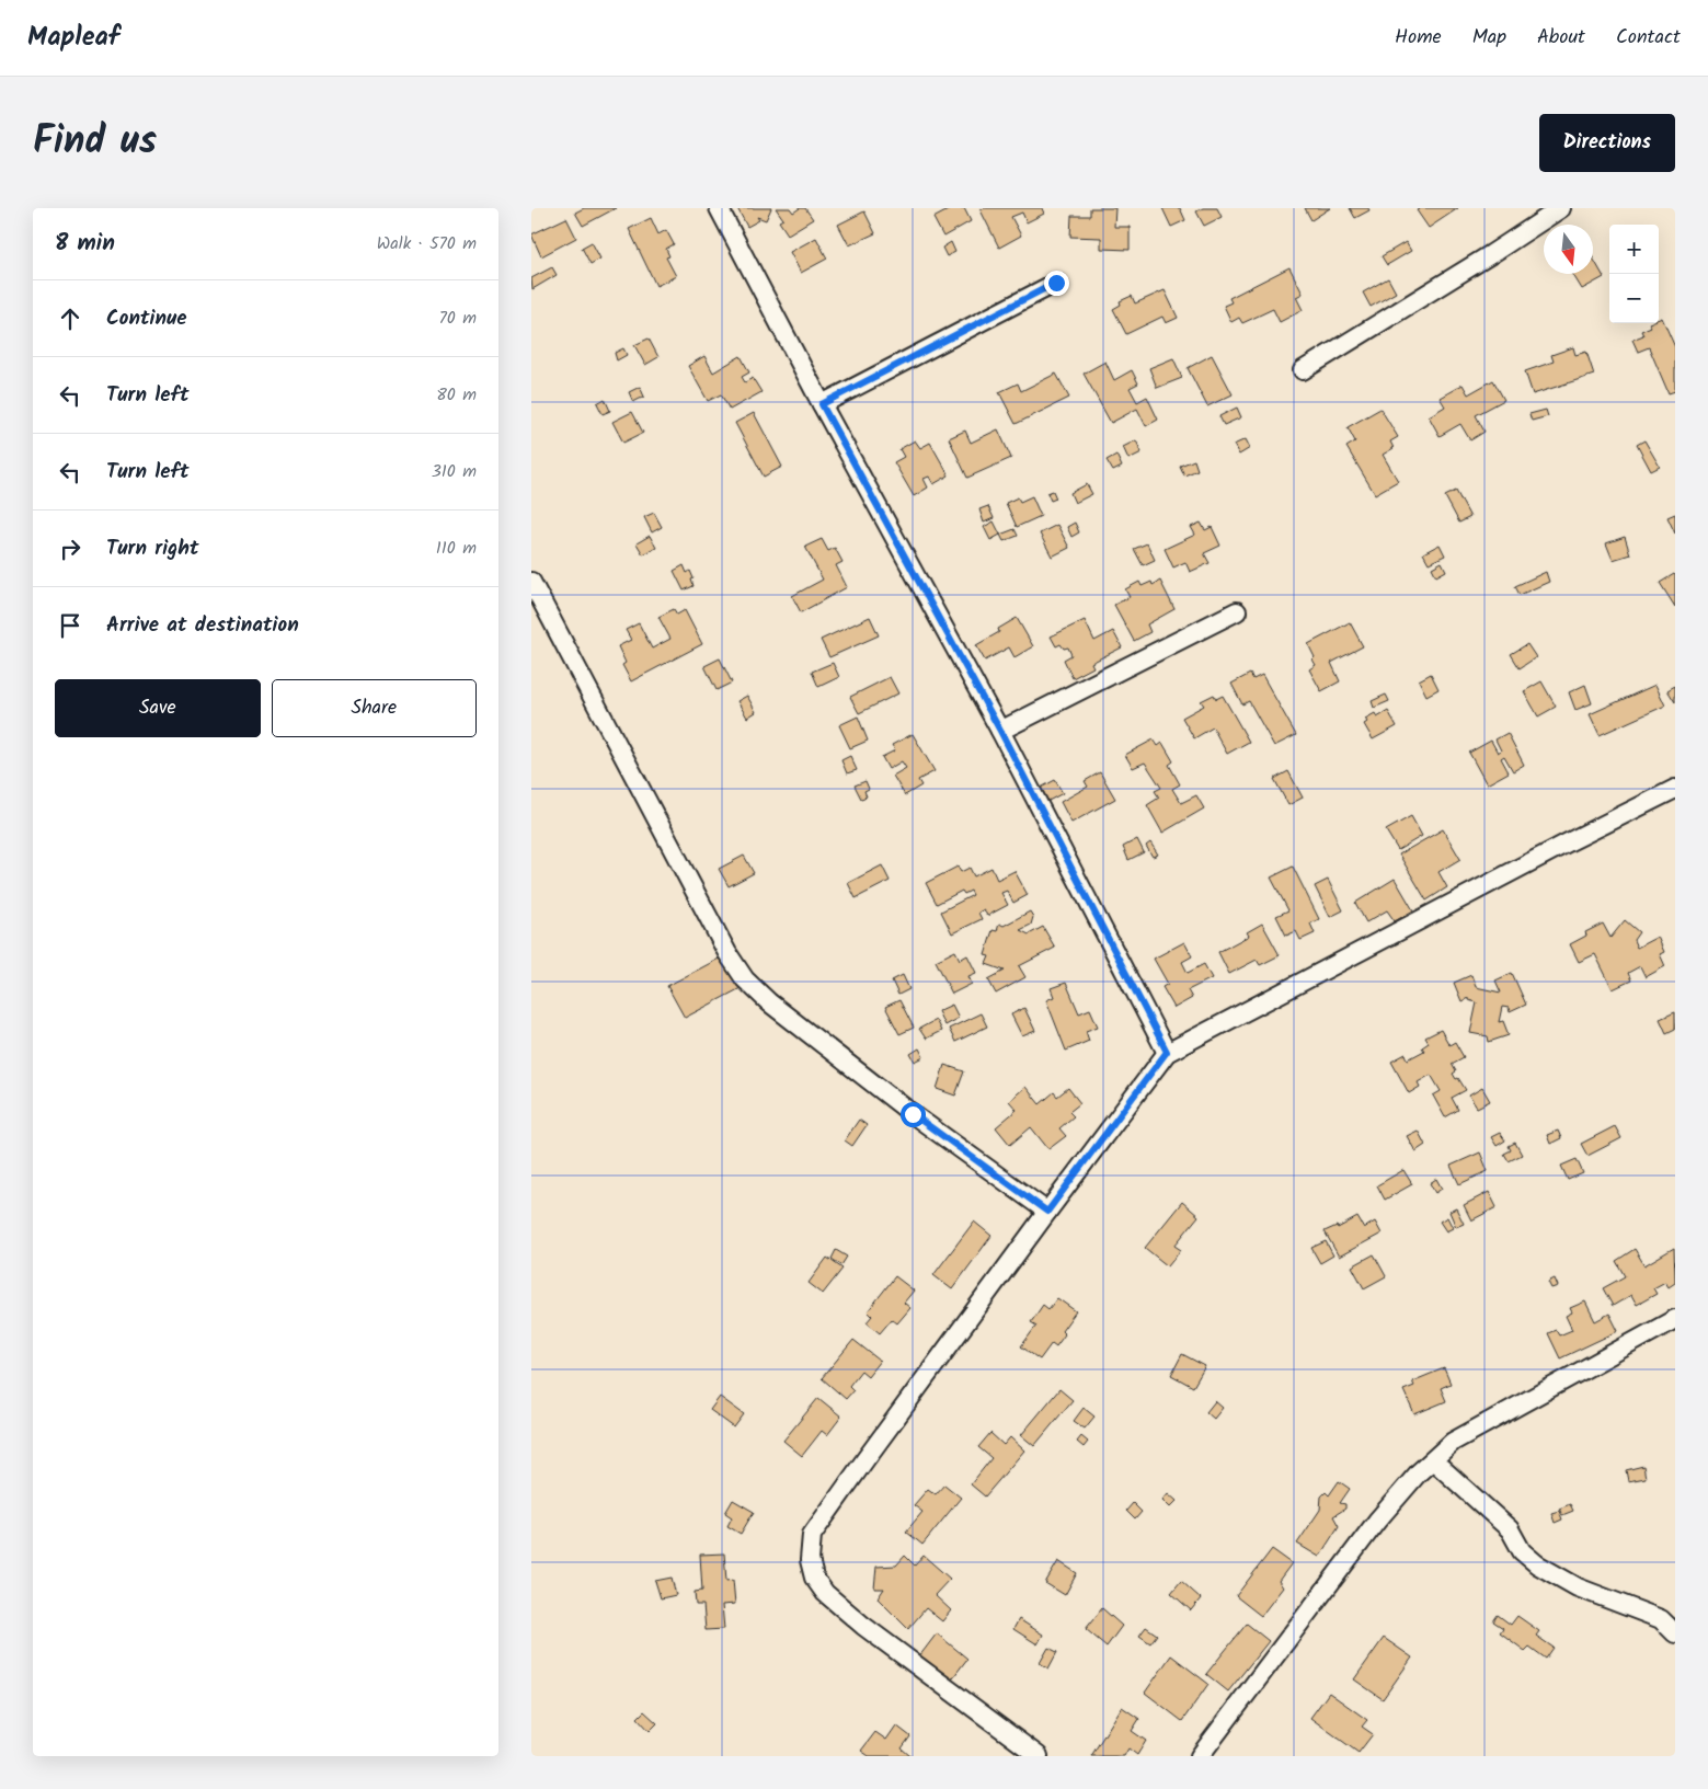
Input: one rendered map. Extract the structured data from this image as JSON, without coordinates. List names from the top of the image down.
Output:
{
  "north": "bottom",
  "page": {
    "header": "Mapleaf",
    "nav": [
      "Home",
      "Map",
      "About",
      "Contact"
    ],
    "title": "Find us",
    "buttons": [
      "Directions",
      ["Save", "Share"]
    ],
    "heading": ["8 min", "Walk · 570 m"],
    "map_buttons": ["+", "−"],
    "list": [
      ["Continue", "70 m"],
      ["Turn left", "80 m"],
      ["Turn left", "310 m"],
      ["Turn right", "110 m"],
      "Arrive at destination"
    ]
  }
}
